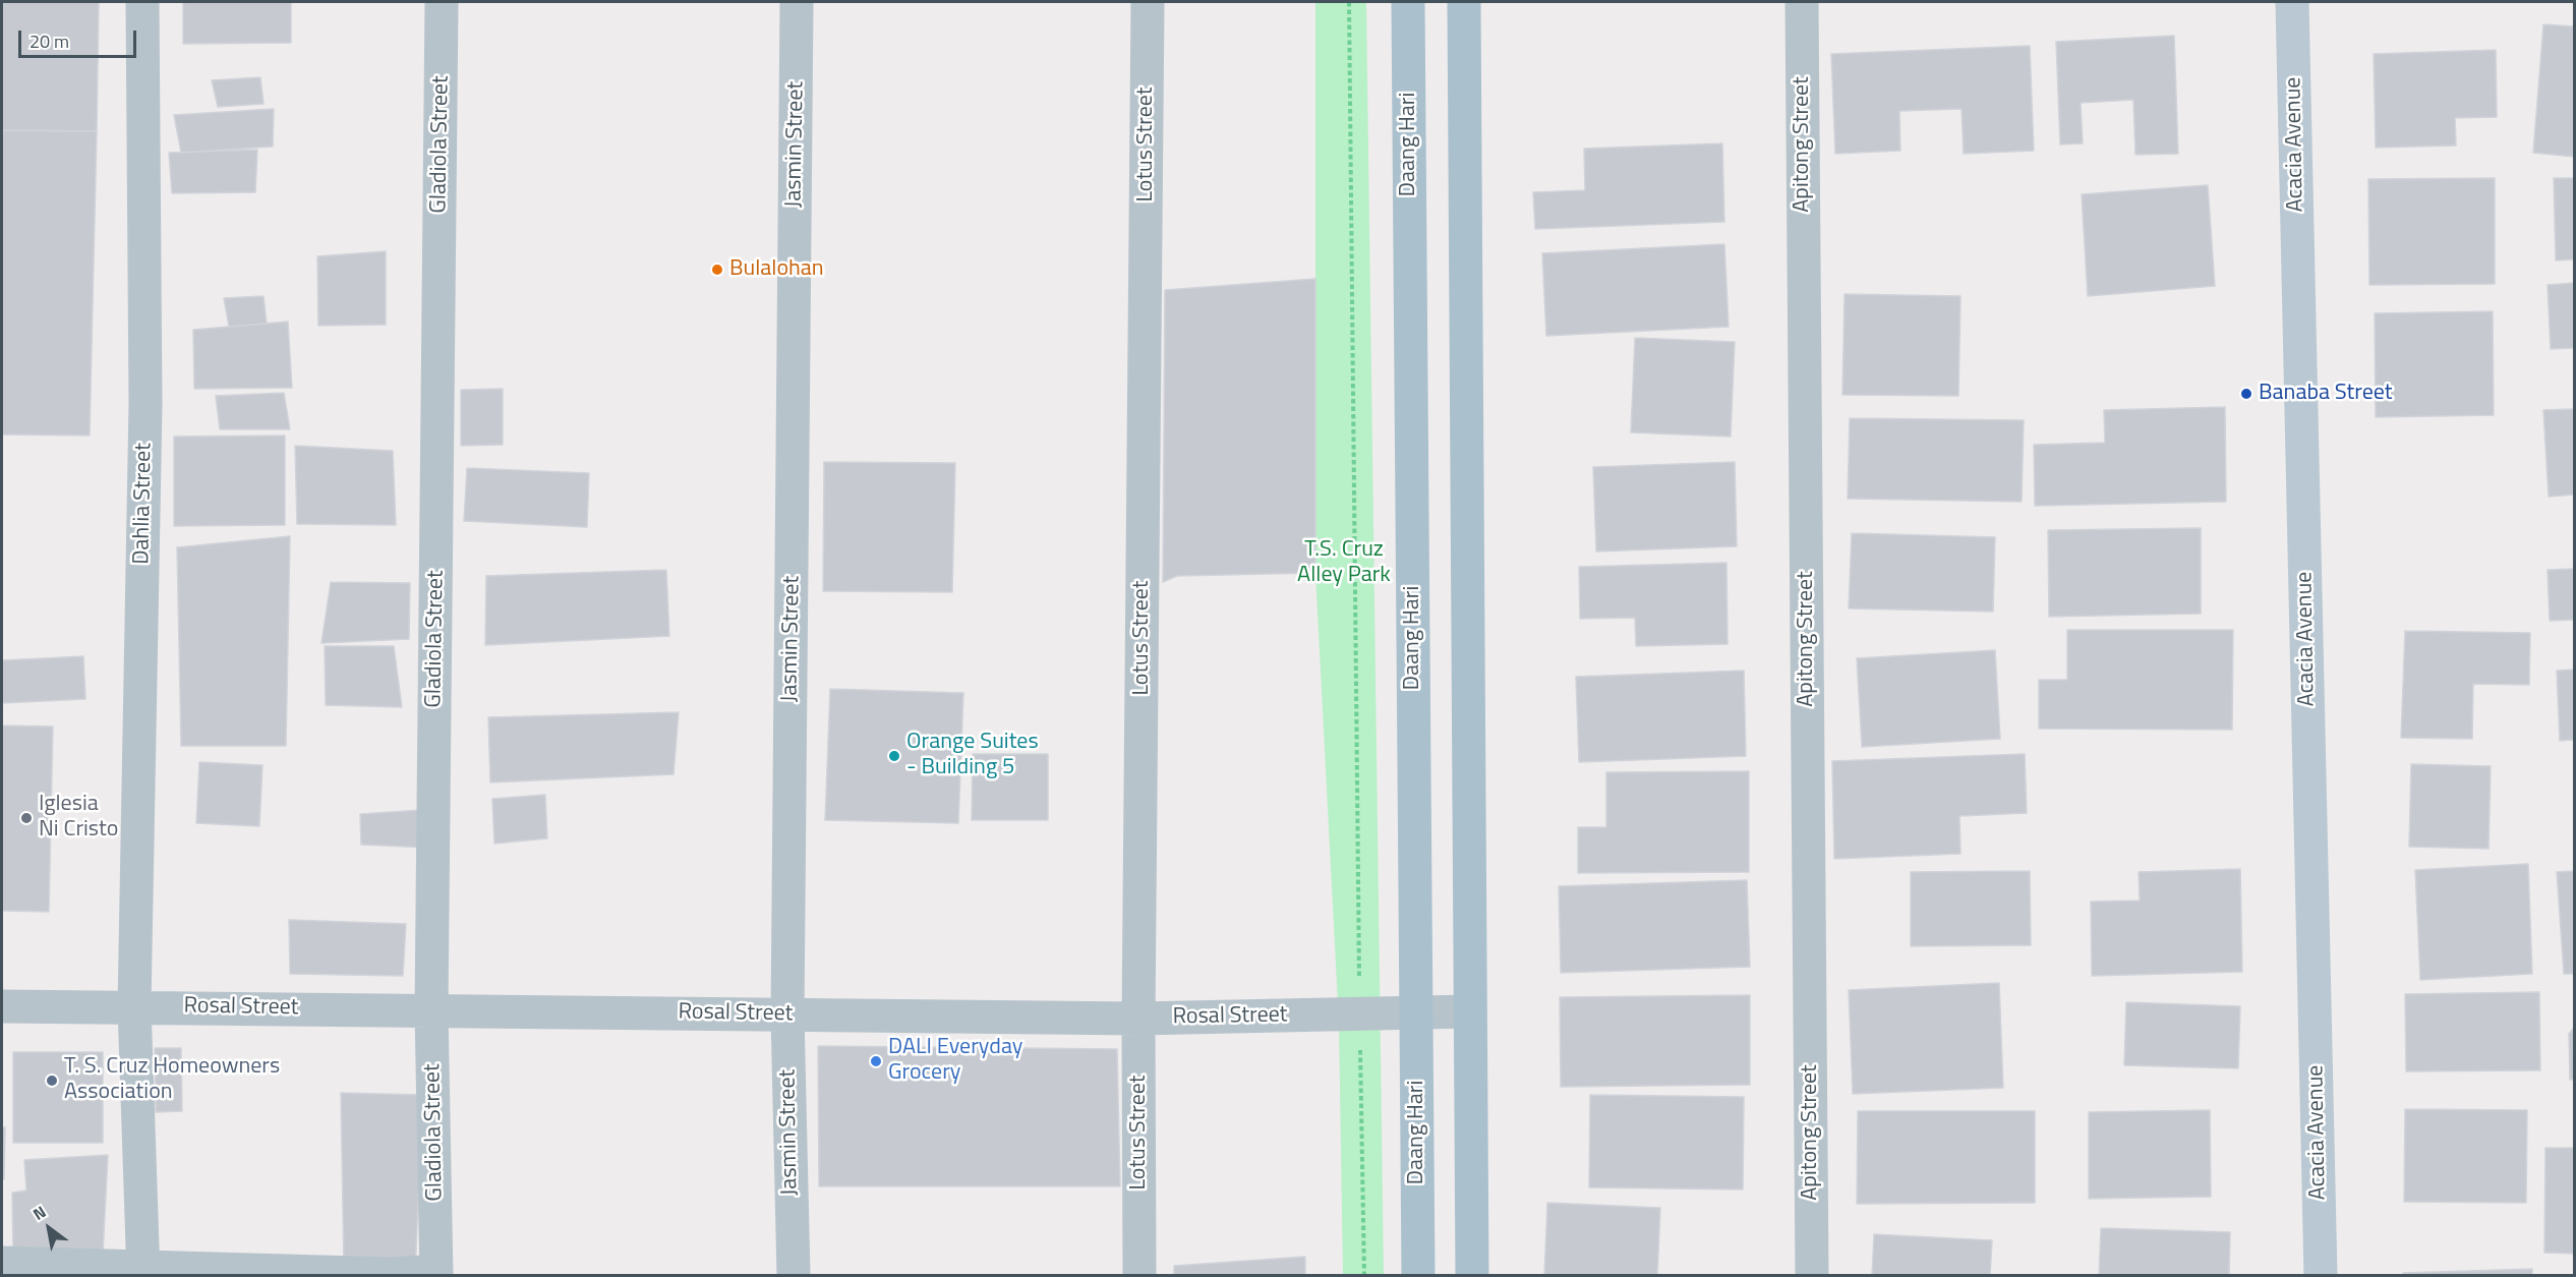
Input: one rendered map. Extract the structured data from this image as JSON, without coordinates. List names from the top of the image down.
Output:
{
  "streets": {
    "main road": ["Daang Hari"],
    "street": [
      "Gladiola Street",
      "Jasmin Street",
      "Lotus Street",
      "Apitong Street",
      "Acacia Avenue",
      "Dahlia Street",
      "Rosal Street"
    ]
  },
  "crossings": [
    ["Gladiola Street", "Rosal Street"],
    ["Jasmin Street", "Rosal Street"],
    ["Lotus Street", "Rosal Street"],
    ["Daang Hari", "Rosal Street"],
    ["Dahlia Street", "Rosal Street"]
  ],
  "parks": ["T.S. Cruz Alley Park"],
  "places": [
    "Bulalohan",
    "Banaba Street",
    "Orange Suites - Building 5",
    "Iglesia Ni Cristo",
    "DALI Everyday Grocery",
    "T. S. Cruz Homeowners Association"
  ],
  "scale_bar": "20 m",
  "north": "top left"
}
